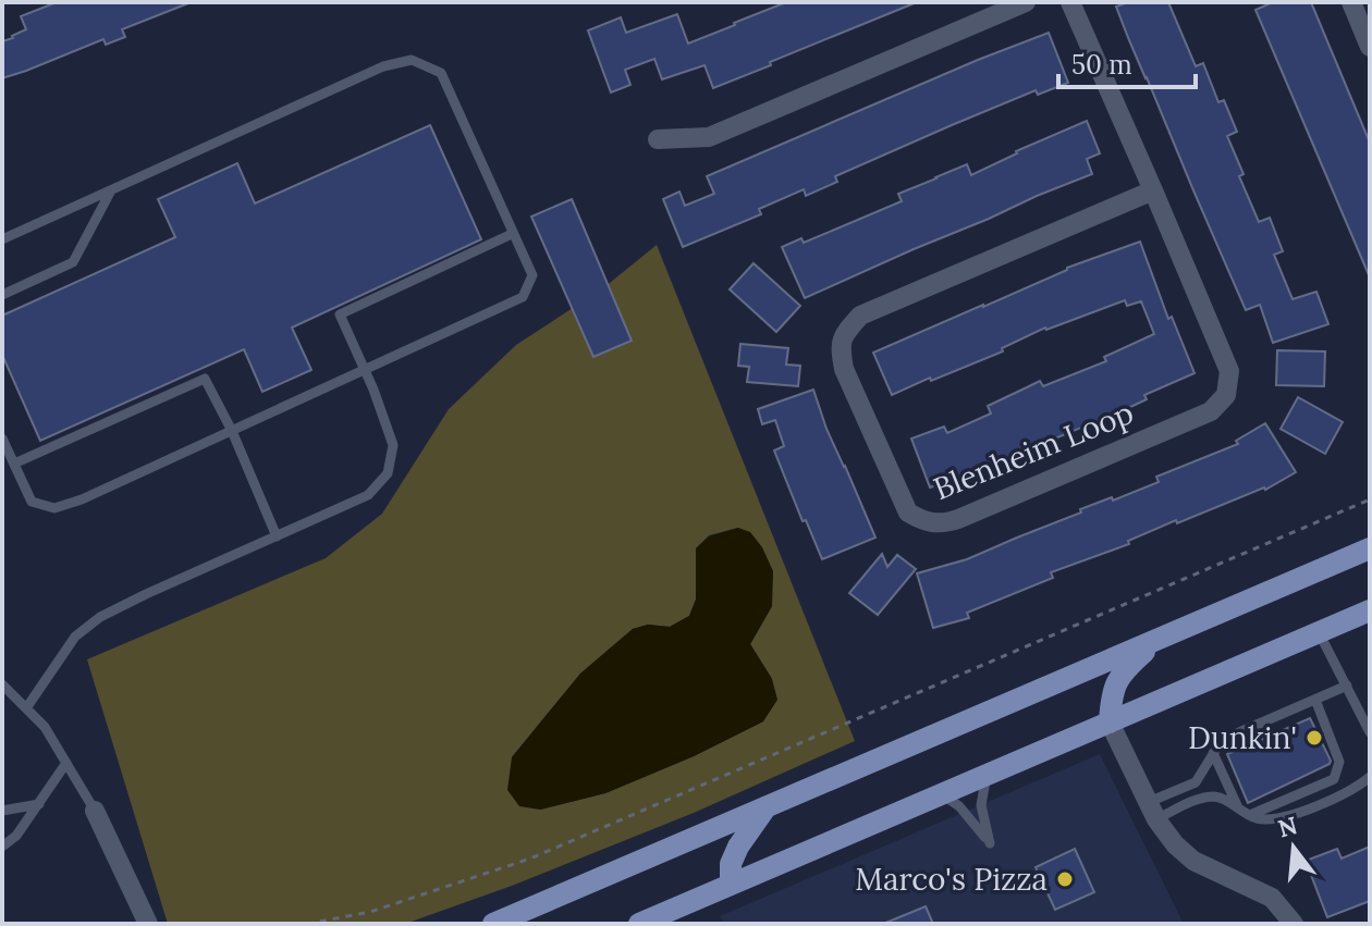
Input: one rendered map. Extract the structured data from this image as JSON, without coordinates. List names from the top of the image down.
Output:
{
  "streets": {
    "street": ["Blenheim Loop"]
  },
  "places": ["Dunkin'", "Marco's Pizza"],
  "scale_bar": "50 m",
  "north": "top"
}
